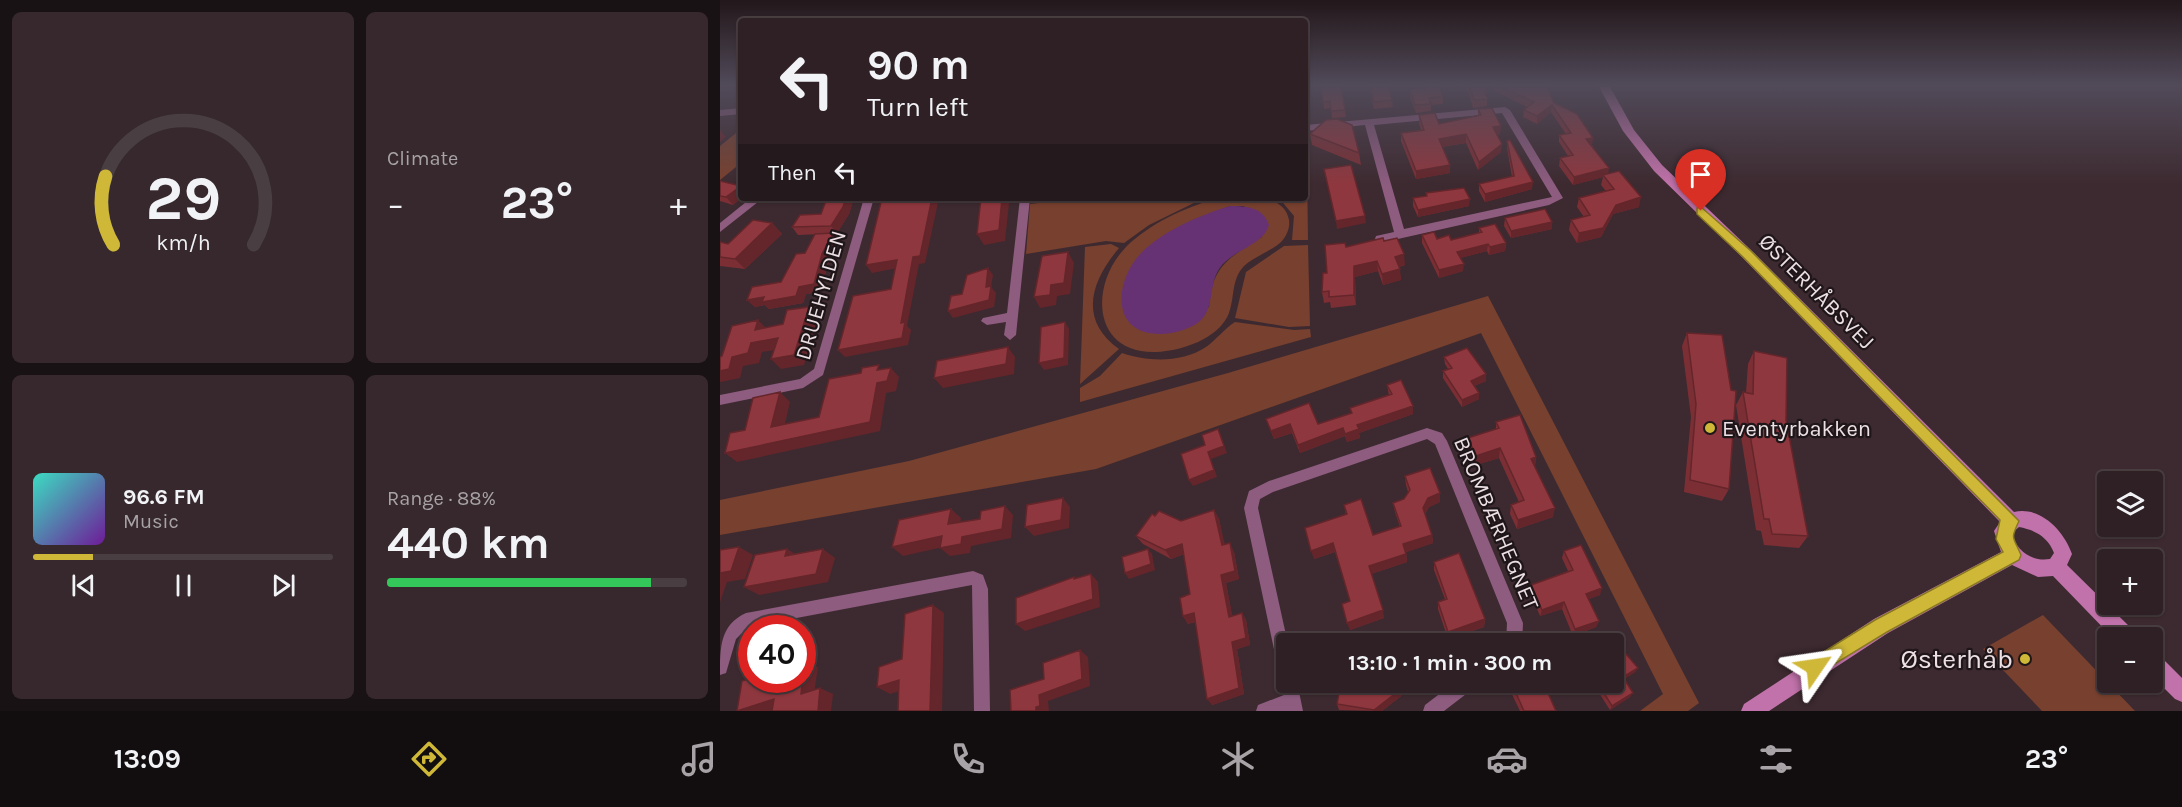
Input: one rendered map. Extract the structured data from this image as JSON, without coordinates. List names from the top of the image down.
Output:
{
  "streets": {
    "street": ["ØSTERHÅBSVEJ", "DRUEHYLDEN", "BROMBÆRHEGNET"]
  },
  "places": ["Eventyrbakken", "Østerhåb"],
  "page": {
    "tile": [
      "Climate",
      ["Range · 88%", "440 km"]
    ],
    "turn": ["90 m", "Turn left"],
    "then": "Then",
    "heat": ["−", "23°", "+"],
    "map_buttons": ["+", "−"],
    "song": ["96.6 FM", "Music"],
    "limit": "40",
    "trip": "13:10 · 1 min · 300 m",
    "tabs": ["13:09", "23°"],
    "gauge": ["29", "km/h"]
  }
}
